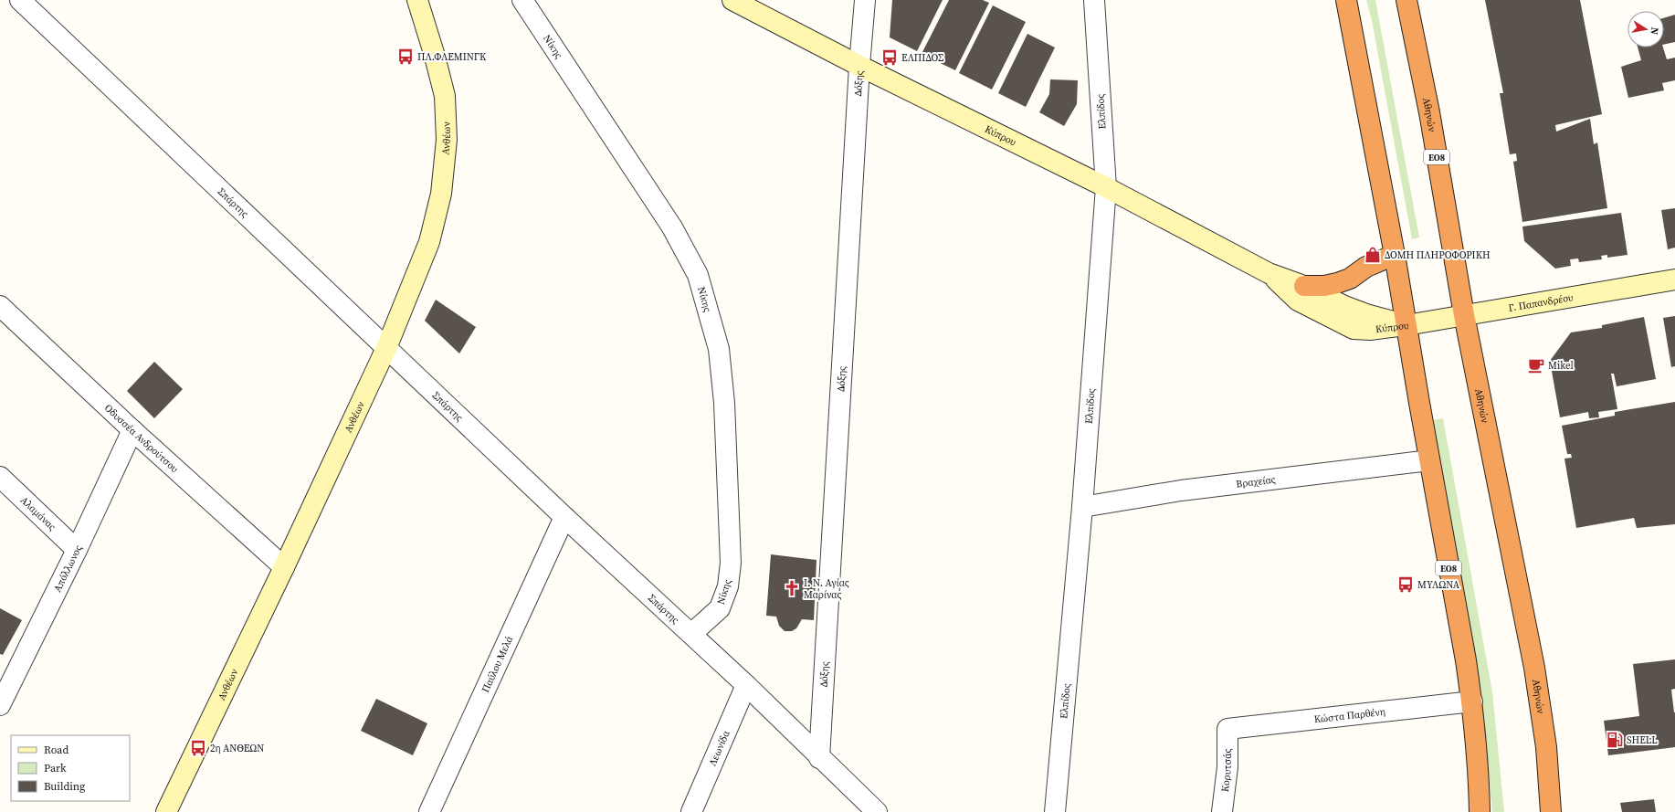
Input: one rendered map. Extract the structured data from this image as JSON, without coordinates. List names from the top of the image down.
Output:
{
  "streets": {
    "highway": ["Αθηνών", "ΕΟ8"],
    "street": [
      "Νίκης",
      "Δόξης",
      "Ελπίδος",
      "Κύπρου",
      "Ανθέων",
      "Σπάρτης",
      "Γ. Παπανδρέου",
      "Οδυσσέα Ανδρούτσου",
      "Βραχείας",
      "Αλαμάνας",
      "Απόλλωνος",
      "Παύλου Μελά",
      "Κώστα Παρθένη",
      "Λεωνίδα",
      "Κορυτσάς"
    ]
  },
  "crossings": [
    ["Νίκης", "Σπάρτης"],
    ["Δόξης", "Κύπρου"],
    ["Δόξης", "Σπάρτης"],
    ["Ελπίδος", "Κύπρου"],
    ["Ελπίδος", "Βραχείας"],
    ["Αθηνών", "Γ. Παπανδρέου"],
    ["Κύπρου", "ΕΟ8"],
    ["Κύπρου", "Γ. Παπανδρέου"],
    ["Ανθέων", "Σπάρτης"],
    ["Ανθέων", "Οδυσσέα Ανδρούτσου"],
    ["ΕΟ8", "Γ. Παπανδρέου"],
    ["ΕΟ8", "Βραχείας"],
    ["ΕΟ8", "Κώστα Παρθένη"],
    ["Σπάρτης", "Παύλου Μελά"],
    ["Σπάρτης", "Λεωνίδα"],
    ["Οδυσσέα Ανδρούτσου", "Απόλλωνος"],
    ["Αλαμάνας", "Απόλλωνος"],
    ["Κώστα Παρθένη", "Κορυτσάς"]
  ],
  "places": {
    "bus stop": [
      "ΠΛ.ΦΛΕΜΙΝΓΚ",
      "ΕΛΠΙΔΟΣ",
      "ΜΥΛΩΝΑ",
      "2η ΑΝΘΕΩΝ"
    ],
    "shop": ["ΔΟΜΗ ΠΛΗΡΟΦΟΡΙΚΗ"],
    "cafe": ["Mikel"],
    "church": ["Ι. Ν. Αγίας Μαρίνας"],
    "fuel station": ["SHELL"]
  },
  "legend": ["Road", "Park", "Building"],
  "north": "right"
}
